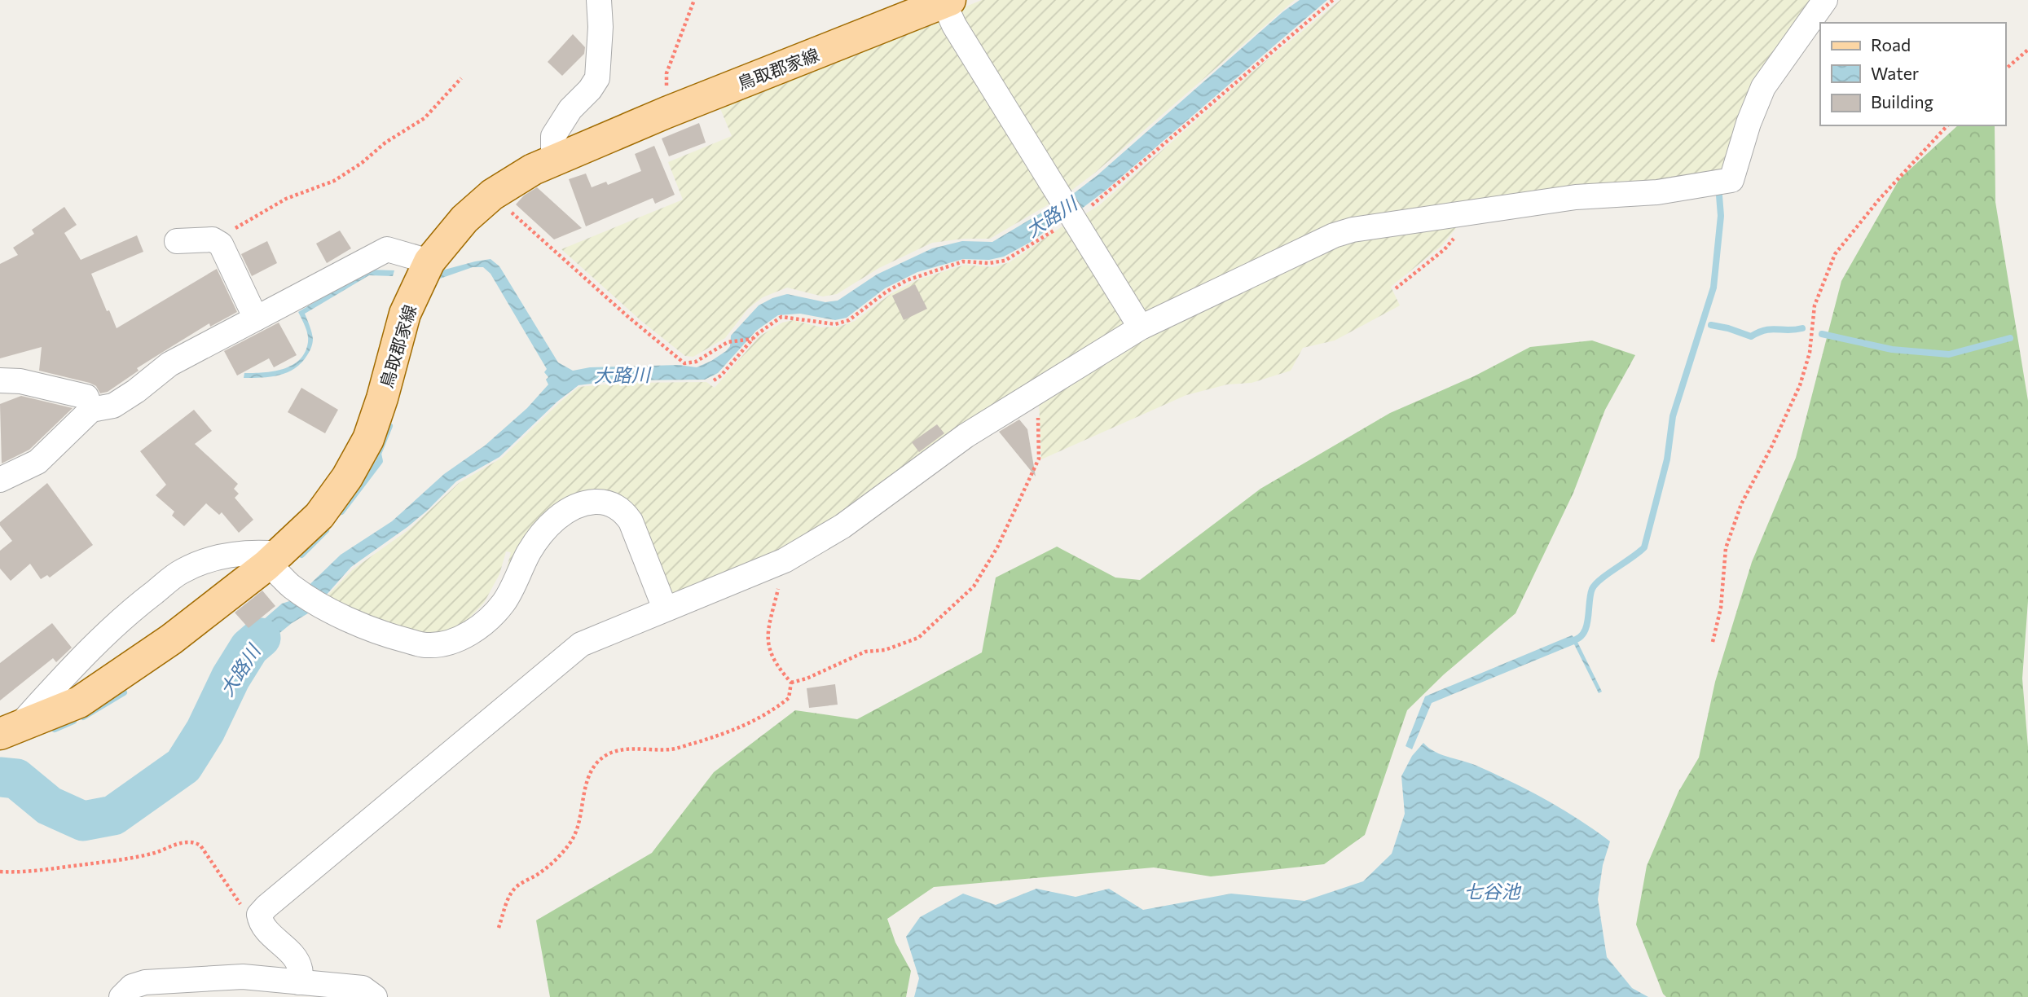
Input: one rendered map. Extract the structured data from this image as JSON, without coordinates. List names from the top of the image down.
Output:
{
  "streets": {
    "main road": ["鳥取郡家線"]
  },
  "water": ["大路川", "七谷池"],
  "legend": ["Road", "Water", "Building"]
}
